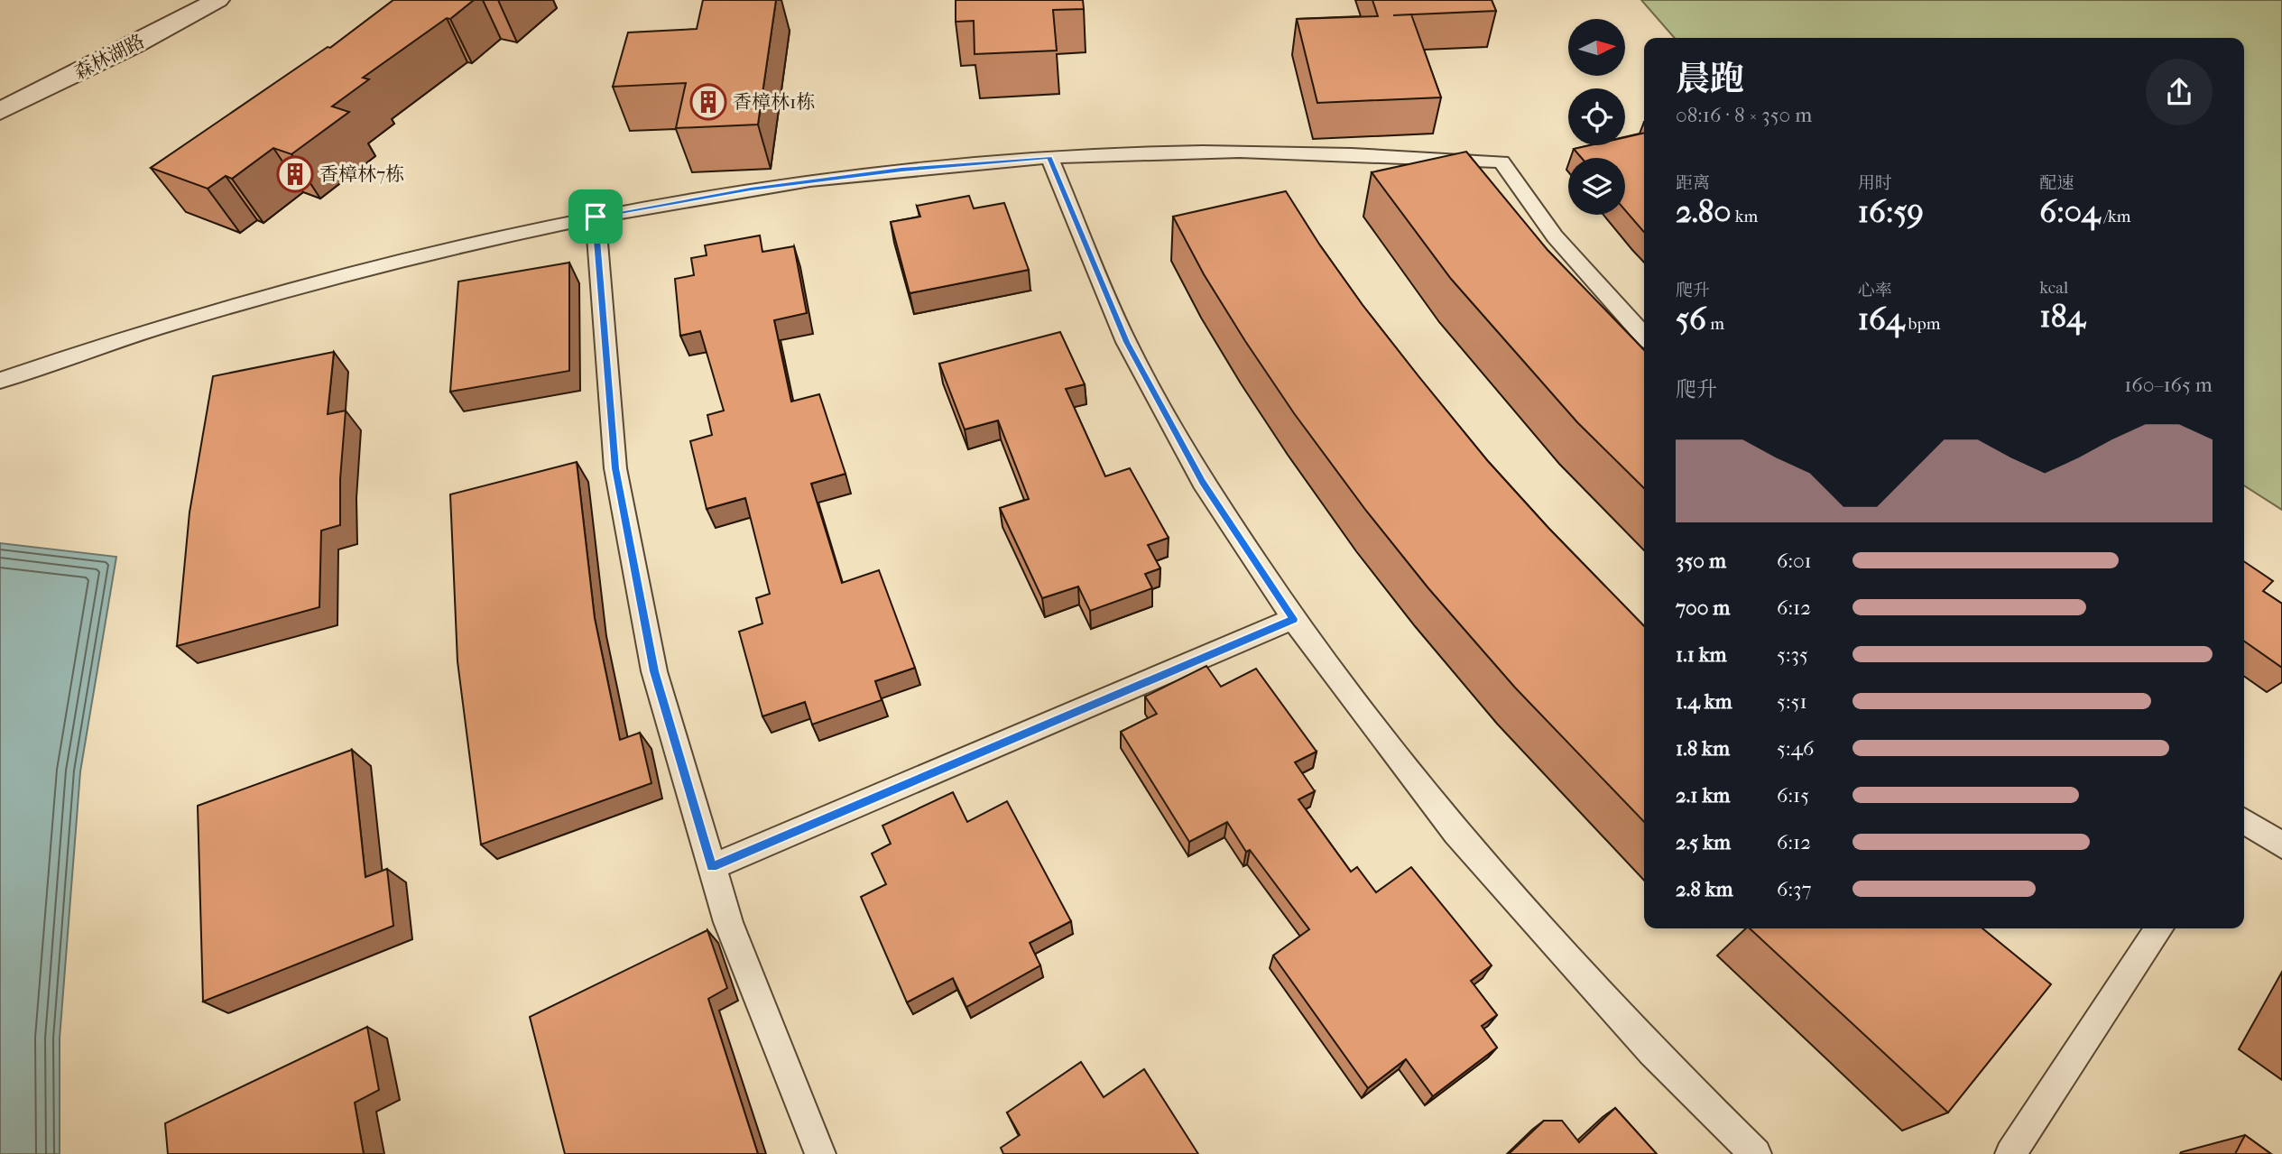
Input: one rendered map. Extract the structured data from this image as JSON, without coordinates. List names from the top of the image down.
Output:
{
  "streets": {
    "street": ["森林湖路"]
  },
  "places": {
    "building": ["香樟林1栋", "香樟林7栋"]
  },
  "north": "right",
  "page": {
    "heading": ["晨跑", "08:16 · 8 × 350 m"],
    "stats": [
      ["距离", "2.80 km"],
      ["用时", "16:59"],
      ["配速", "6:04 /km"],
      ["爬升", "56 m"],
      ["心率", "164 bpm"],
      ["kcal", "184"]
    ],
    "chart": ["爬升", "160–165 m"],
    "list": [
      {
        "name": "350 m",
        "note": "6:01"
      },
      {
        "name": "700 m",
        "note": "6:12"
      },
      {
        "name": "1.1 km",
        "note": "5:35"
      },
      {
        "name": "1.4 km",
        "note": "5:51"
      },
      {
        "name": "1.8 km",
        "note": "5:46"
      },
      {
        "name": "2.1 km",
        "note": "6:15"
      },
      {
        "name": "2.5 km",
        "note": "6:12"
      },
      {
        "name": "2.8 km",
        "note": "6:37"
      }
    ]
  }
}
